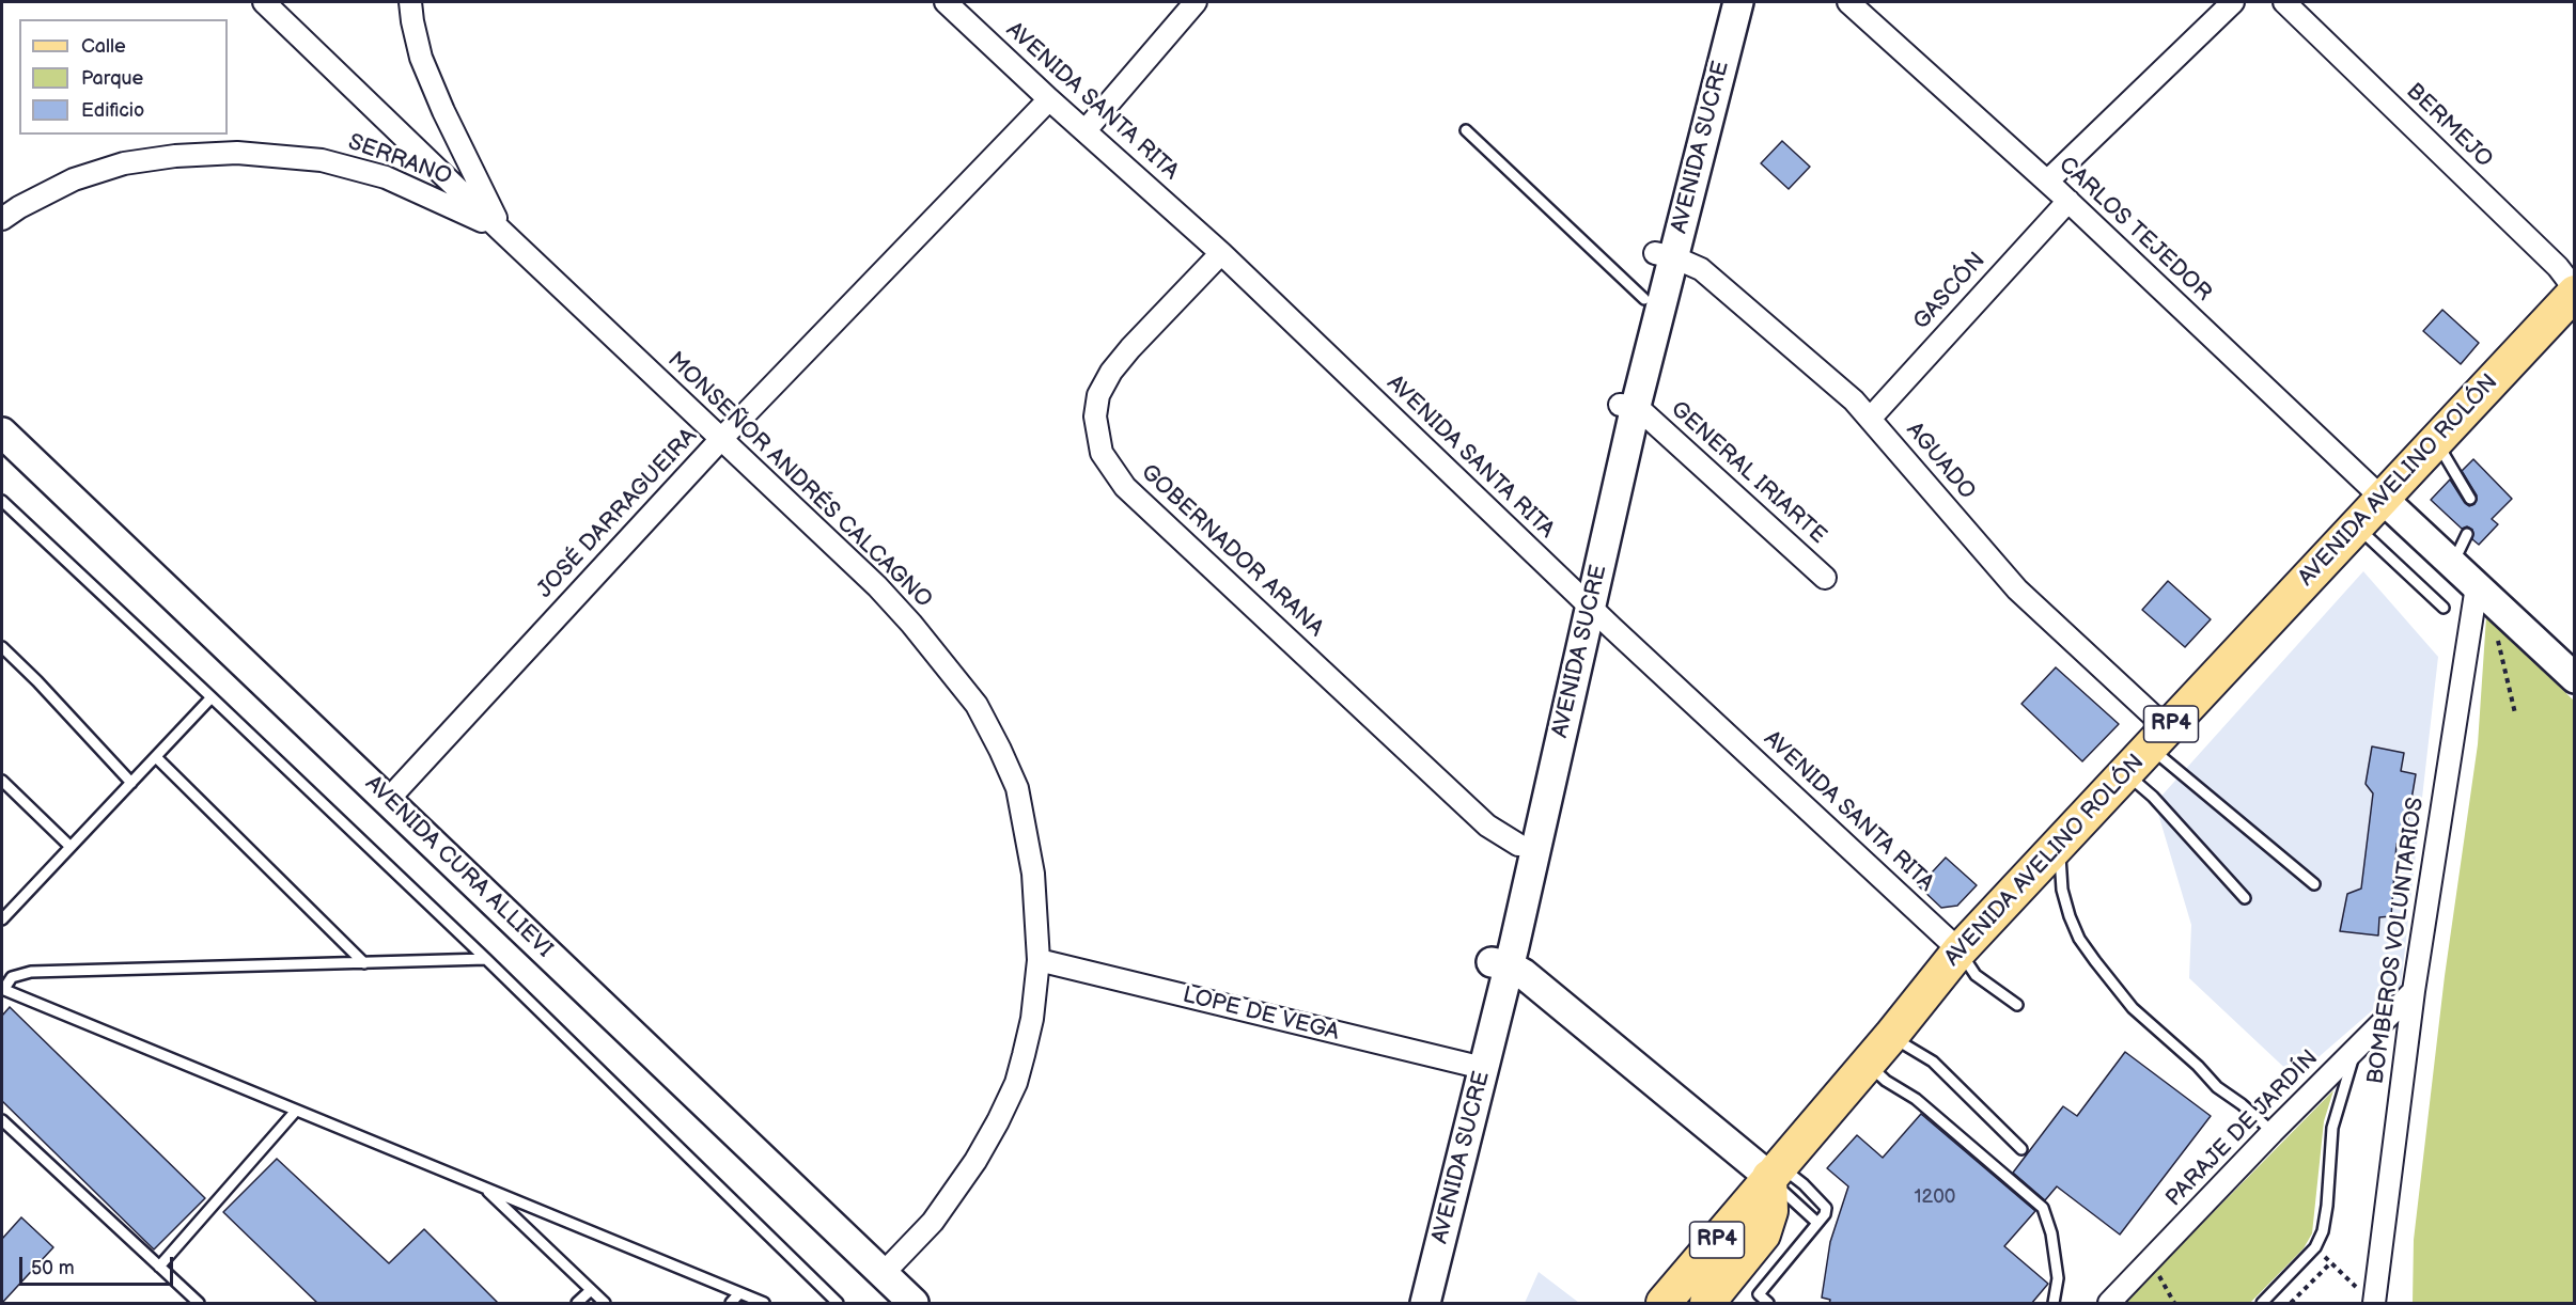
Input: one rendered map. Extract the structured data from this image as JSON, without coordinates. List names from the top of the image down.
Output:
{
  "streets": {
    "main road": [
      "AVENIDA SUCRE",
      "AVENIDA AVELINO ROLÓN",
      "RP4",
      "AVENIDA CURA ALLIEVI"
    ],
    "street": [
      "AVENIDA SANTA RITA",
      "BERMEJO",
      "SERRANO",
      "CARLOS TEJEDOR",
      "GASCÓN",
      "AGUADO",
      "GENERAL IRIARTE",
      "MONSEÑOR ANDRÉS CALCAGNO",
      "JOSÉ DARRAGUEIRA",
      "GOBERNADOR ARANA",
      "BOMBEROS VOLUNTARIOS",
      "LOPE DE VEGA",
      "PARAJE DE JARDÍN"
    ]
  },
  "crossings": [
    ["AVENIDA SANTA RITA", "AVENIDA SUCRE"],
    ["AVENIDA SANTA RITA", "AVENIDA AVELINO ROLÓN"],
    ["AVENIDA SANTA RITA", "JOSÉ DARRAGUEIRA"],
    ["AVENIDA SANTA RITA", "GOBERNADOR ARANA"],
    ["BERMEJO", "AVENIDA AVELINO ROLÓN"],
    ["AVENIDA SUCRE", "AGUADO"],
    ["AVENIDA SUCRE", "GENERAL IRIARTE"],
    ["AVENIDA SUCRE", "GOBERNADOR ARANA"],
    ["AVENIDA SUCRE", "LOPE DE VEGA"],
    ["SERRANO", "MONSEÑOR ANDRÉS CALCAGNO"],
    ["CARLOS TEJEDOR", "GASCÓN"],
    ["CARLOS TEJEDOR", "AVENIDA AVELINO ROLÓN"],
    ["GASCÓN", "AGUADO"],
    ["AGUADO", "AVENIDA AVELINO ROLÓN"],
    ["MONSEÑOR ANDRÉS CALCAGNO", "JOSÉ DARRAGUEIRA"],
    ["MONSEÑOR ANDRÉS CALCAGNO", "AVENIDA CURA ALLIEVI"],
    ["MONSEÑOR ANDRÉS CALCAGNO", "LOPE DE VEGA"],
    ["JOSÉ DARRAGUEIRA", "AVENIDA CURA ALLIEVI"],
    ["BOMBEROS VOLUNTARIOS", "PARAJE DE JARDÍN"]
  ],
  "house_numbers": ["1200"],
  "legend": ["Calle", "Parque", "Edificio"],
  "scale_bar": "50 m"
}
